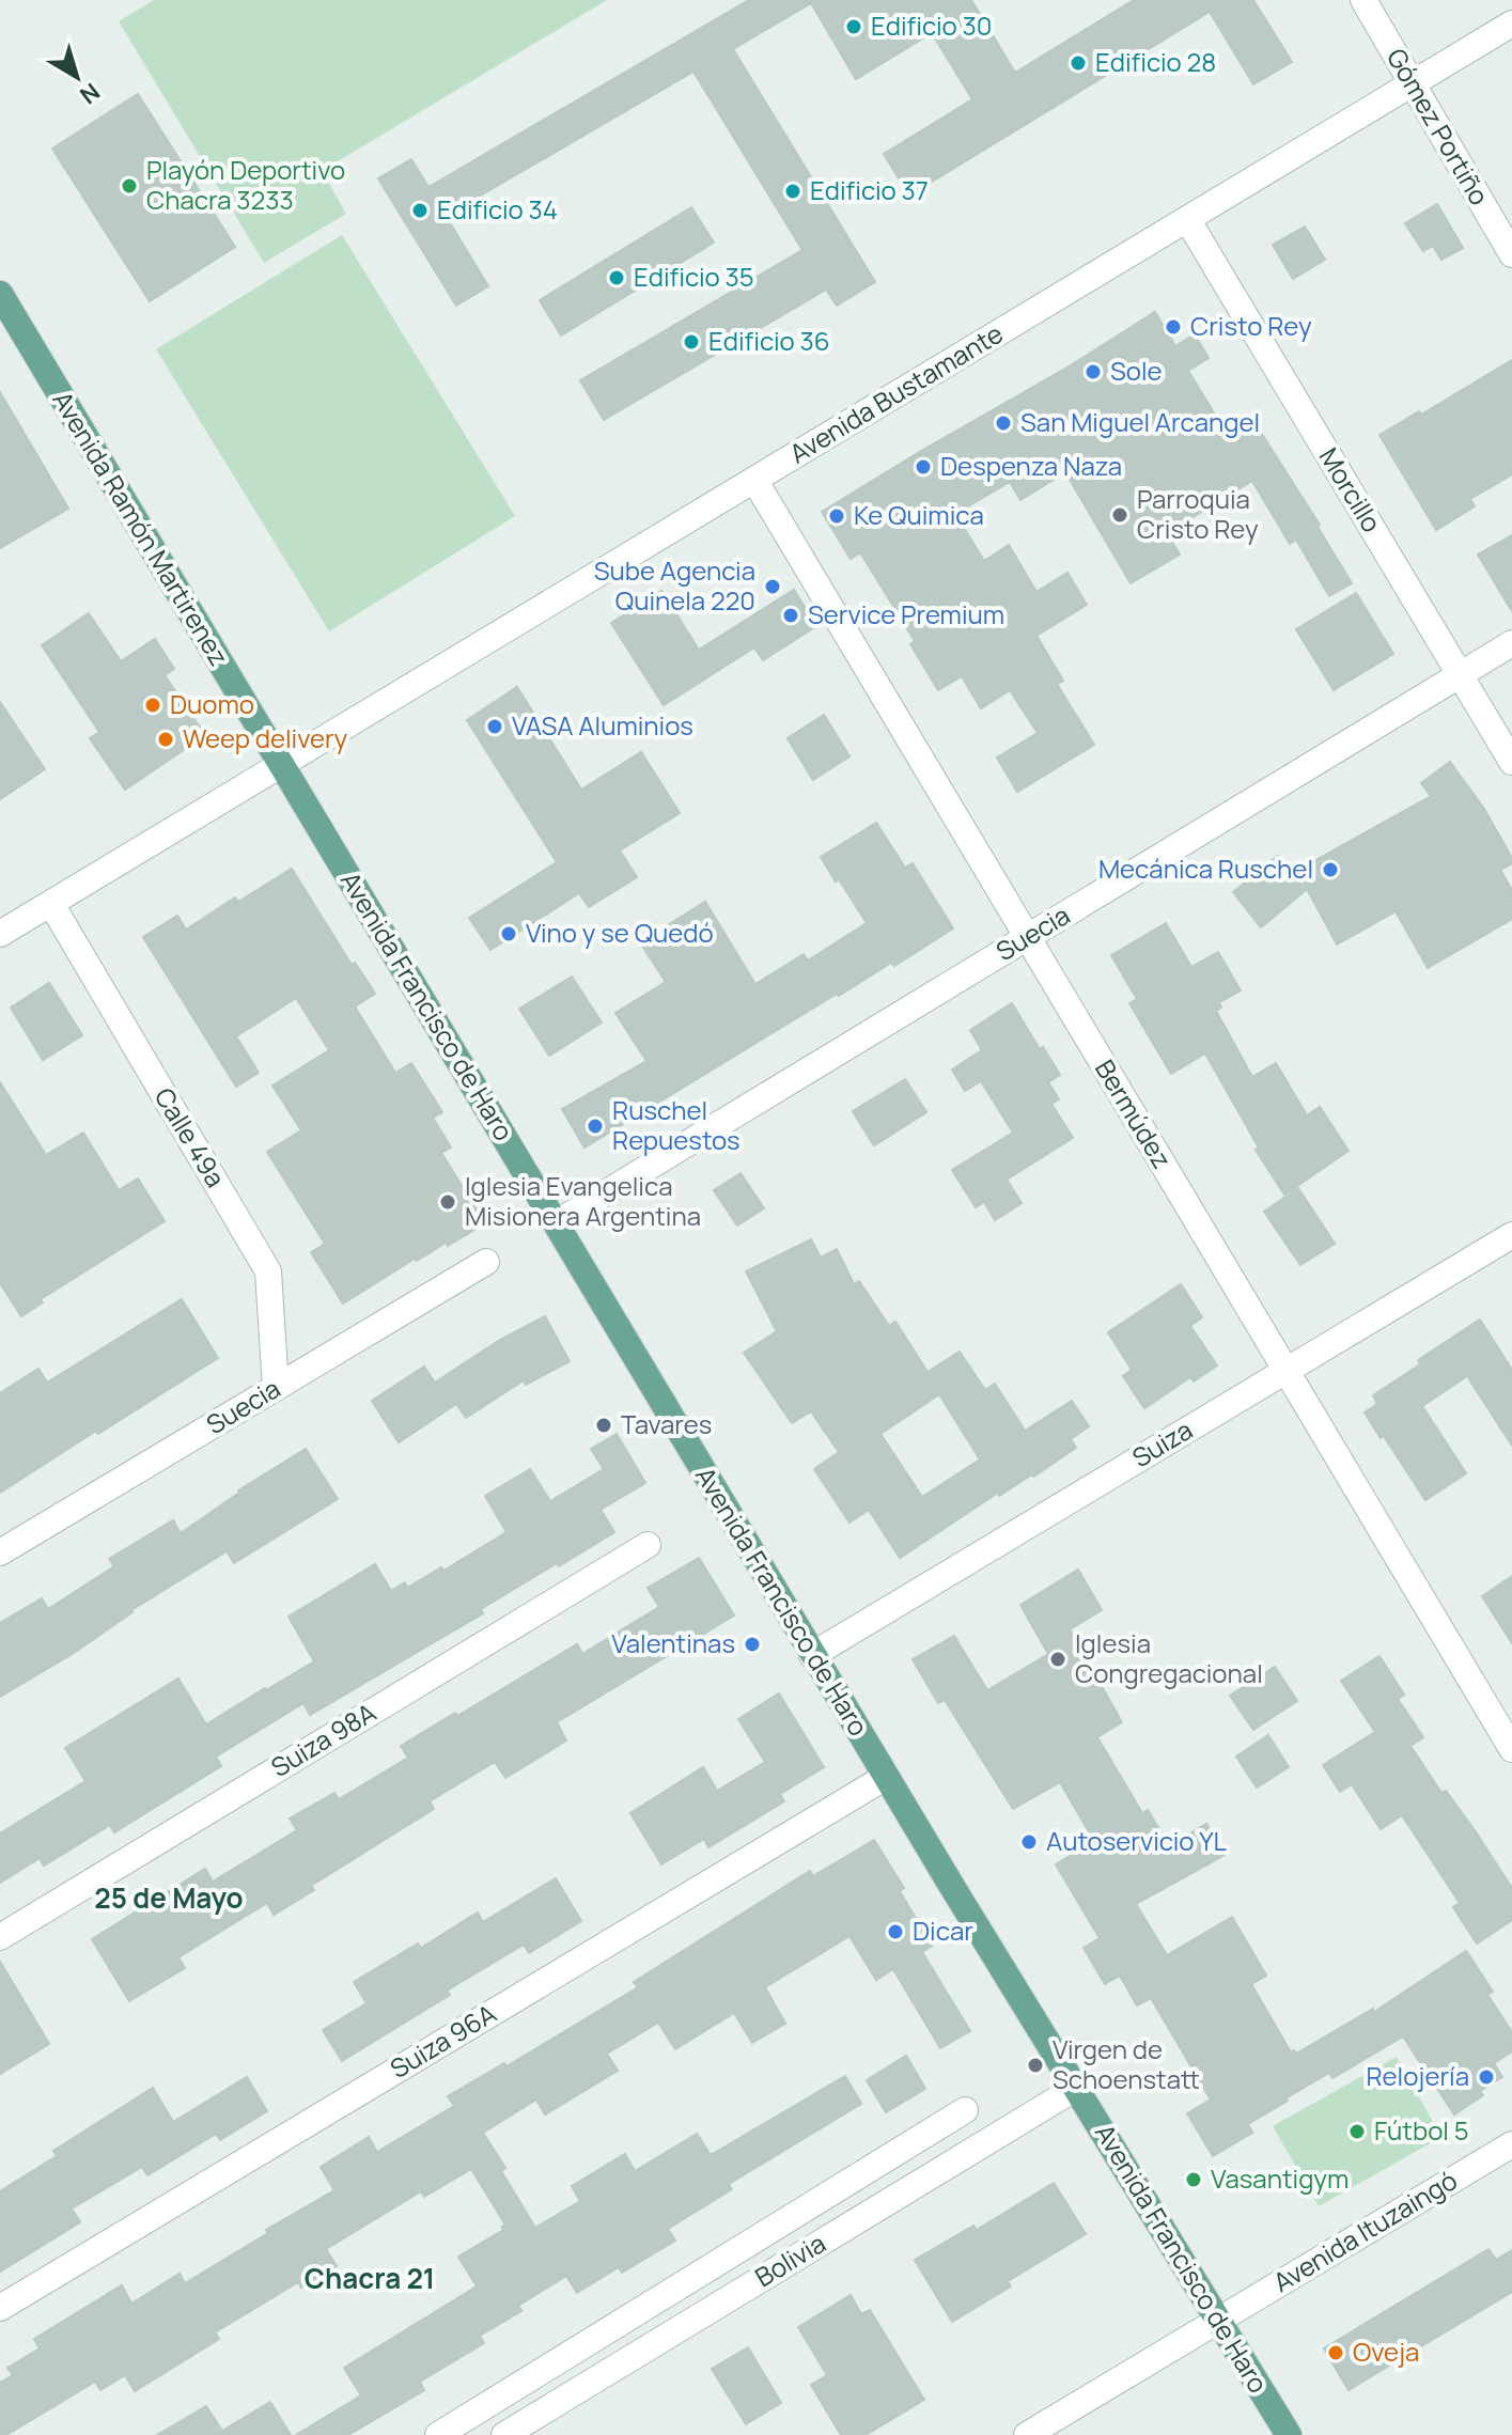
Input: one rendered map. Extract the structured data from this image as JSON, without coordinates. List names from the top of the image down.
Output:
{
  "streets": {
    "main road": ["Avenida Ramón Martirenez", "Avenida Francisco de Haro"],
    "street": [
      "Gómez Portiño",
      "Avenida Bustamante",
      "Morcillo",
      "Suecia",
      "Bermúdez",
      "Calle 49a",
      "Suiza",
      "Suiza 98A",
      "Suiza 96A",
      "Avenida Ituzaingó",
      "Bolivia"
    ]
  },
  "crossings": [
    ["Gómez Portiño", "Avenida Bustamante"],
    ["Avenida Bustamante", "Morcillo"],
    ["Avenida Bustamante", "Avenida Ramón Martirenez"],
    ["Avenida Bustamante", "Avenida Francisco de Haro"],
    ["Avenida Bustamante", "Bermúdez"],
    ["Avenida Bustamante", "Calle 49a"],
    ["Morcillo", "Suecia"],
    ["Avenida Ramón Martirenez", "Avenida Francisco de Haro"],
    ["Suecia", "Avenida Francisco de Haro"],
    ["Suecia", "Bermúdez"],
    ["Suecia", "Calle 49a"],
    ["Avenida Francisco de Haro", "Suiza"],
    ["Avenida Francisco de Haro", "Suiza 96A"],
    ["Avenida Francisco de Haro", "Avenida Ituzaingó"],
    ["Avenida Francisco de Haro", "Bolivia"],
    ["Bermúdez", "Suiza"]
  ],
  "districts": ["25 de Mayo", "Chacra 21"],
  "places": [
    "Edificio 30",
    "Edificio 28",
    "Playón Deportivo Chacra 3233",
    "Edificio 37",
    "Edificio 34",
    "Edificio 35",
    "Cristo Rey",
    "Edificio 36",
    "Sole",
    "San Miguel Arcangel",
    "Despenza Naza",
    "Parroquia Cristo Rey",
    "Ke Quimica",
    "Sube Agencia Quinela 220",
    "Service Premium",
    "Duomo",
    "VASA Aluminios",
    "Weep delivery",
    "Mecánica Ruschel",
    "Vino y se Quedó",
    "Ruschel Repuestos",
    "Iglesia Evangelica Misionera Argentina",
    "Tavares",
    "Valentinas",
    "Iglesia Congregacional",
    "Autoservicio YL",
    "Dicar",
    "Virgen de Schoenstatt",
    "Relojería",
    "Fútbol 5",
    "Vasantigym",
    "Oveja"
  ],
  "north": "bottom right"
}
